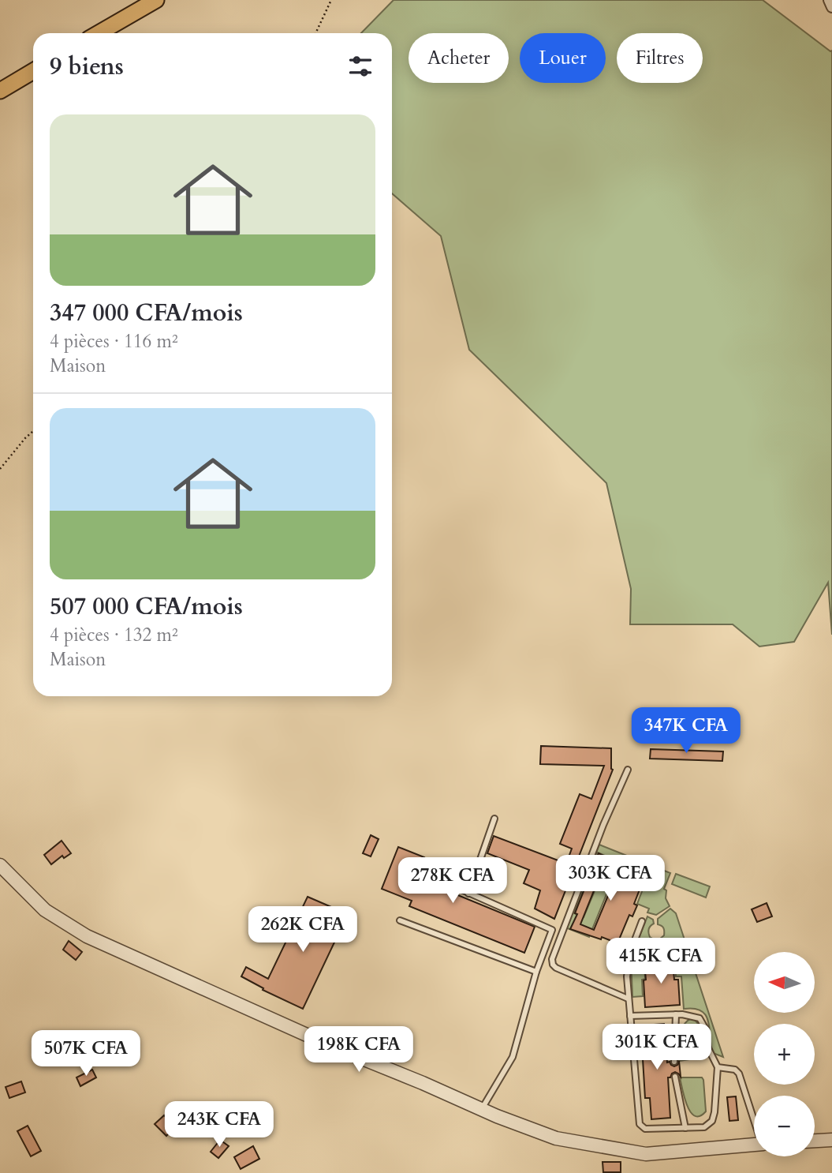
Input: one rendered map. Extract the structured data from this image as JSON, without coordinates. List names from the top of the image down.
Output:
{
  "north": "left",
  "page": {
    "chip": ["Acheter", "Louer", "Filtres"],
    "heading": "9 biens",
    "list": [
      {
        "name": "347 000 CFA/mois",
        "note": "4 pièces · 116 m² · Maison"
      },
      {
        "name": "507 000 CFA/mois",
        "note": "4 pièces · 132 m² · Maison"
      }
    ],
    "price": [
      "347K CFA",
      "303K CFA",
      "278K CFA",
      "262K CFA",
      "415K CFA",
      "301K CFA",
      "198K CFA",
      "507K CFA",
      "243K CFA"
    ],
    "map_buttons": ["+", "−"]
  }
}
